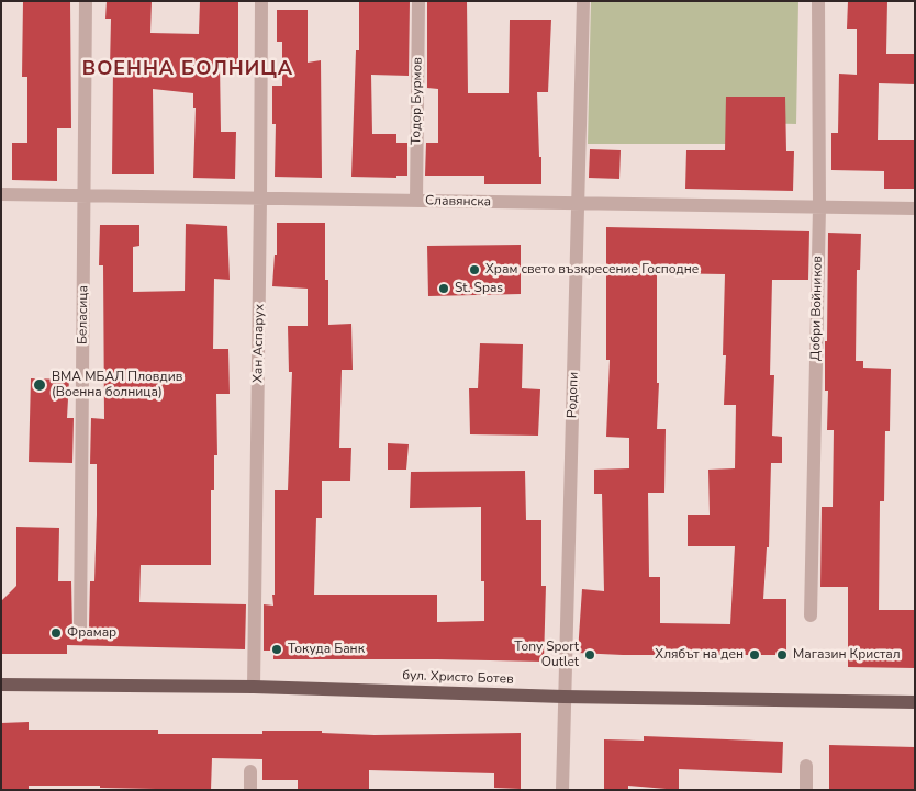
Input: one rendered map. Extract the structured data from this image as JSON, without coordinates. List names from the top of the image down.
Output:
{
  "streets": {
    "main road": ["бул. Христо Ботев"],
    "street": [
      "Тодор Бурмов",
      "Славянска",
      "Добри Войников",
      "Беласица",
      "Хан Аспарух",
      "Родопи"
    ]
  },
  "crossings": [
    ["Тодор Бурмов", "Славянска"],
    ["Славянска", "Добри Войников"],
    ["Славянска", "Беласица"],
    ["Славянска", "Хан Аспарух"],
    ["Славянска", "Родопи"],
    ["Хан Аспарух", "бул. Христо Ботев"],
    ["Родопи", "бул. Христо Ботев"]
  ],
  "districts": ["ВОЕННА БОЛНИЦА"],
  "places": [
    "Храм свето възкресение Господне",
    "St. Spas",
    "ВМА МБАЛ Пловдив (Военна болница)",
    "Фрамар",
    "Токуда Банк",
    "Tony Sport Outlet",
    "Хлябът на ден",
    "Магазин Кристал"
  ]
}
